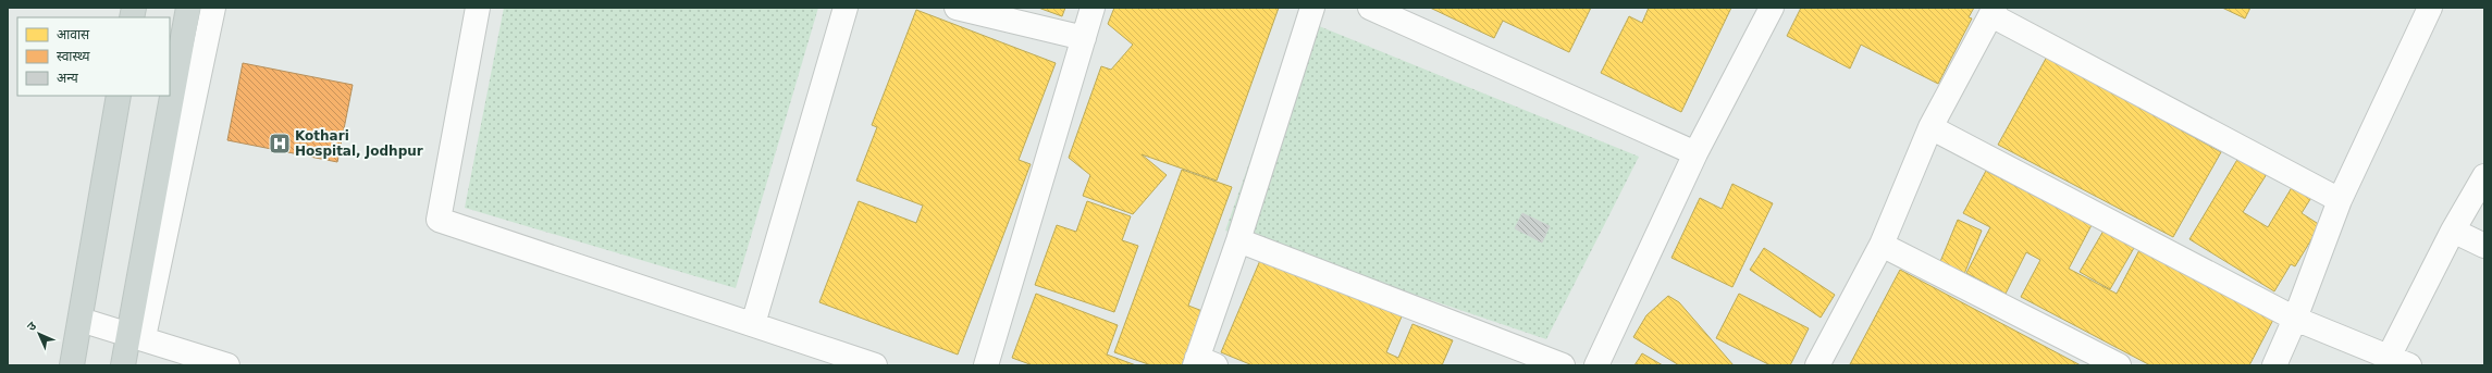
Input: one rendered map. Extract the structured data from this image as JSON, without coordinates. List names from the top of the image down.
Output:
{
  "places": {
    "hospital": ["Kothari Hospital, Jodhpur"]
  },
  "legend": ["आवास", "स्वास्थ्य", "अन्य"],
  "north": "top left"
}
